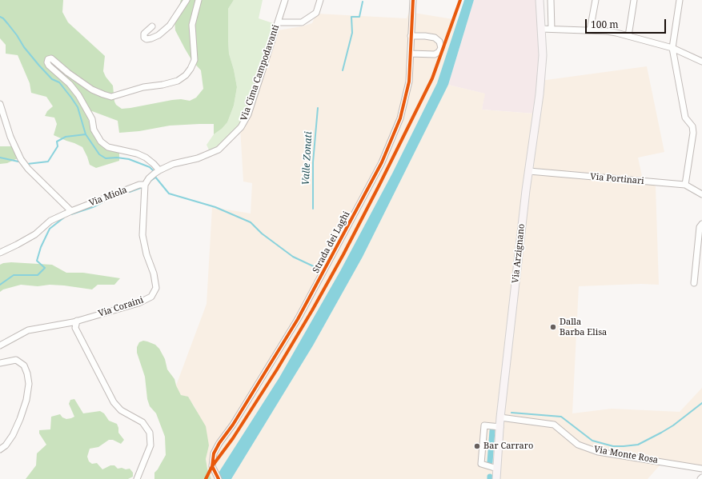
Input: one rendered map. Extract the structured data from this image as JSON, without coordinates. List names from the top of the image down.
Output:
{
  "streets": {
    "main road": ["Via Arzignano"],
    "street": [
      "Via Cima Campodavanti",
      "Via Portinari",
      "Via Miola",
      "Strada dei Laghi",
      "Via Coraini",
      "Via Monte Rosa"
    ]
  },
  "crossings": [
    ["Via Cima Campodavanti", "Via Miola"],
    ["Via Cima Campodavanti", "Via Coraini"],
    ["Via Portinari", "Via Arzignano"],
    ["Via Miola", "Via Coraini"],
    ["Via Arzignano", "Via Monte Rosa"]
  ],
  "water": ["Valle Zonati"],
  "places": ["Dalla Barba Elisa", "Bar Carraro"],
  "scale_bar": "100 m"
}
